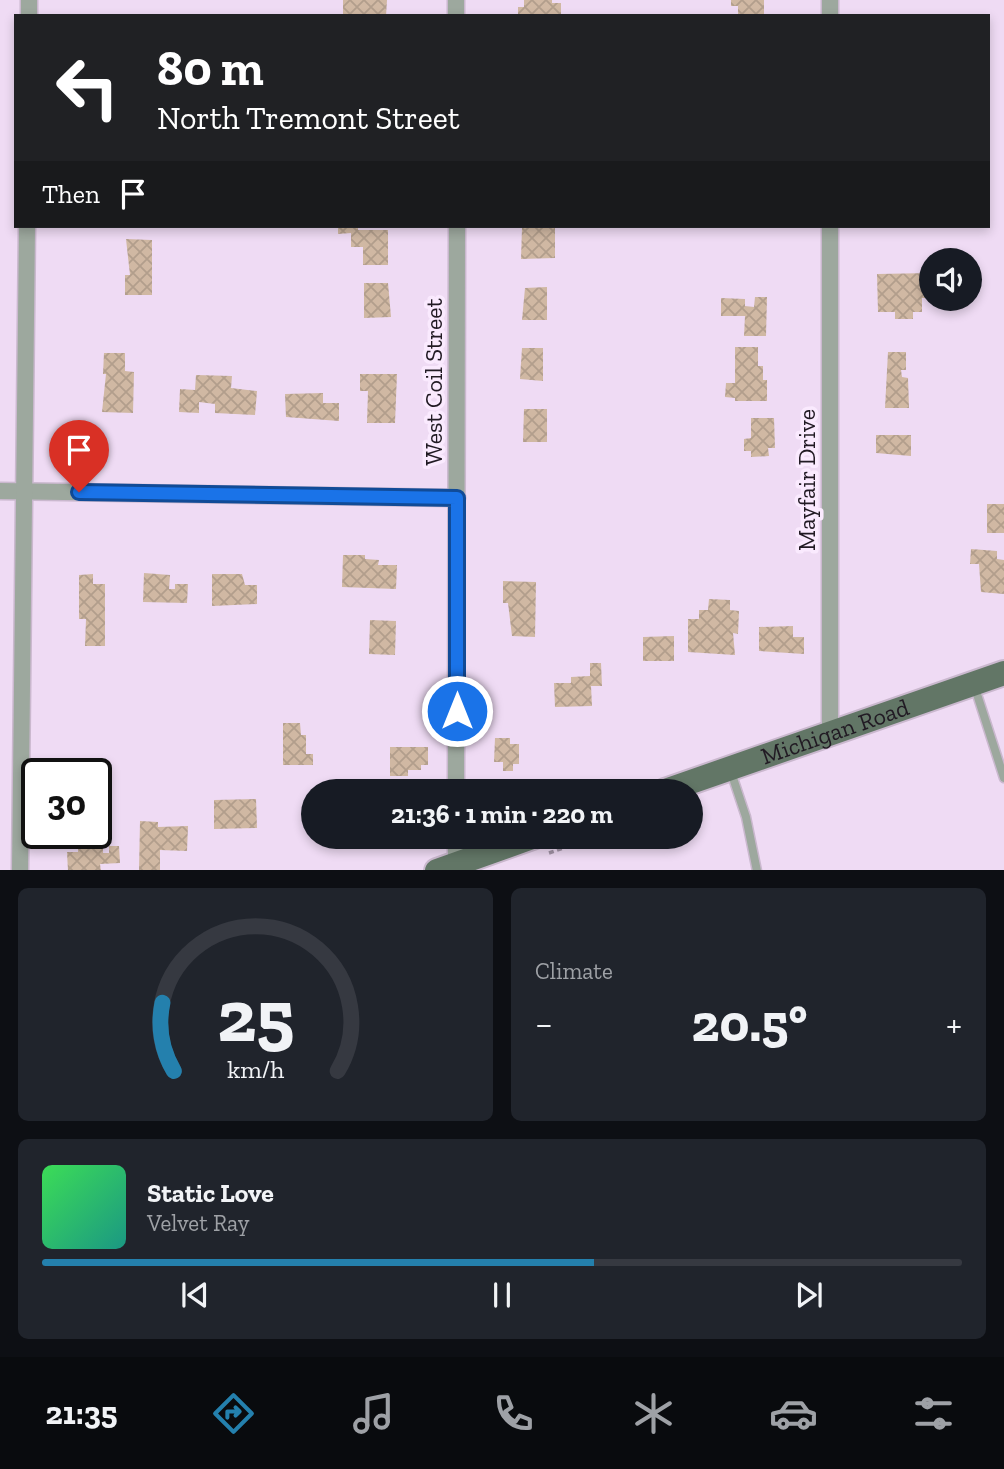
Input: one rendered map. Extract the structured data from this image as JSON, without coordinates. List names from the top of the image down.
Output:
{
  "streets": {
    "main road": ["Michigan Road"],
    "street": ["West Coil Street", "Mayfair Drive"]
  },
  "crossings": [
    ["Mayfair Drive", "Michigan Road"]
  ],
  "page": {
    "turn": ["80 m", "North Tremont Street"],
    "then": "Then",
    "limit": "30",
    "trip": "21:36 · 1 min · 220 m",
    "tile": "Climate",
    "heat": ["−", "20.5°", "+"],
    "song": ["Static Love", "Velvet Ray"],
    "tabs": "21:35",
    "gauge": ["25", "km/h"]
  }
}
